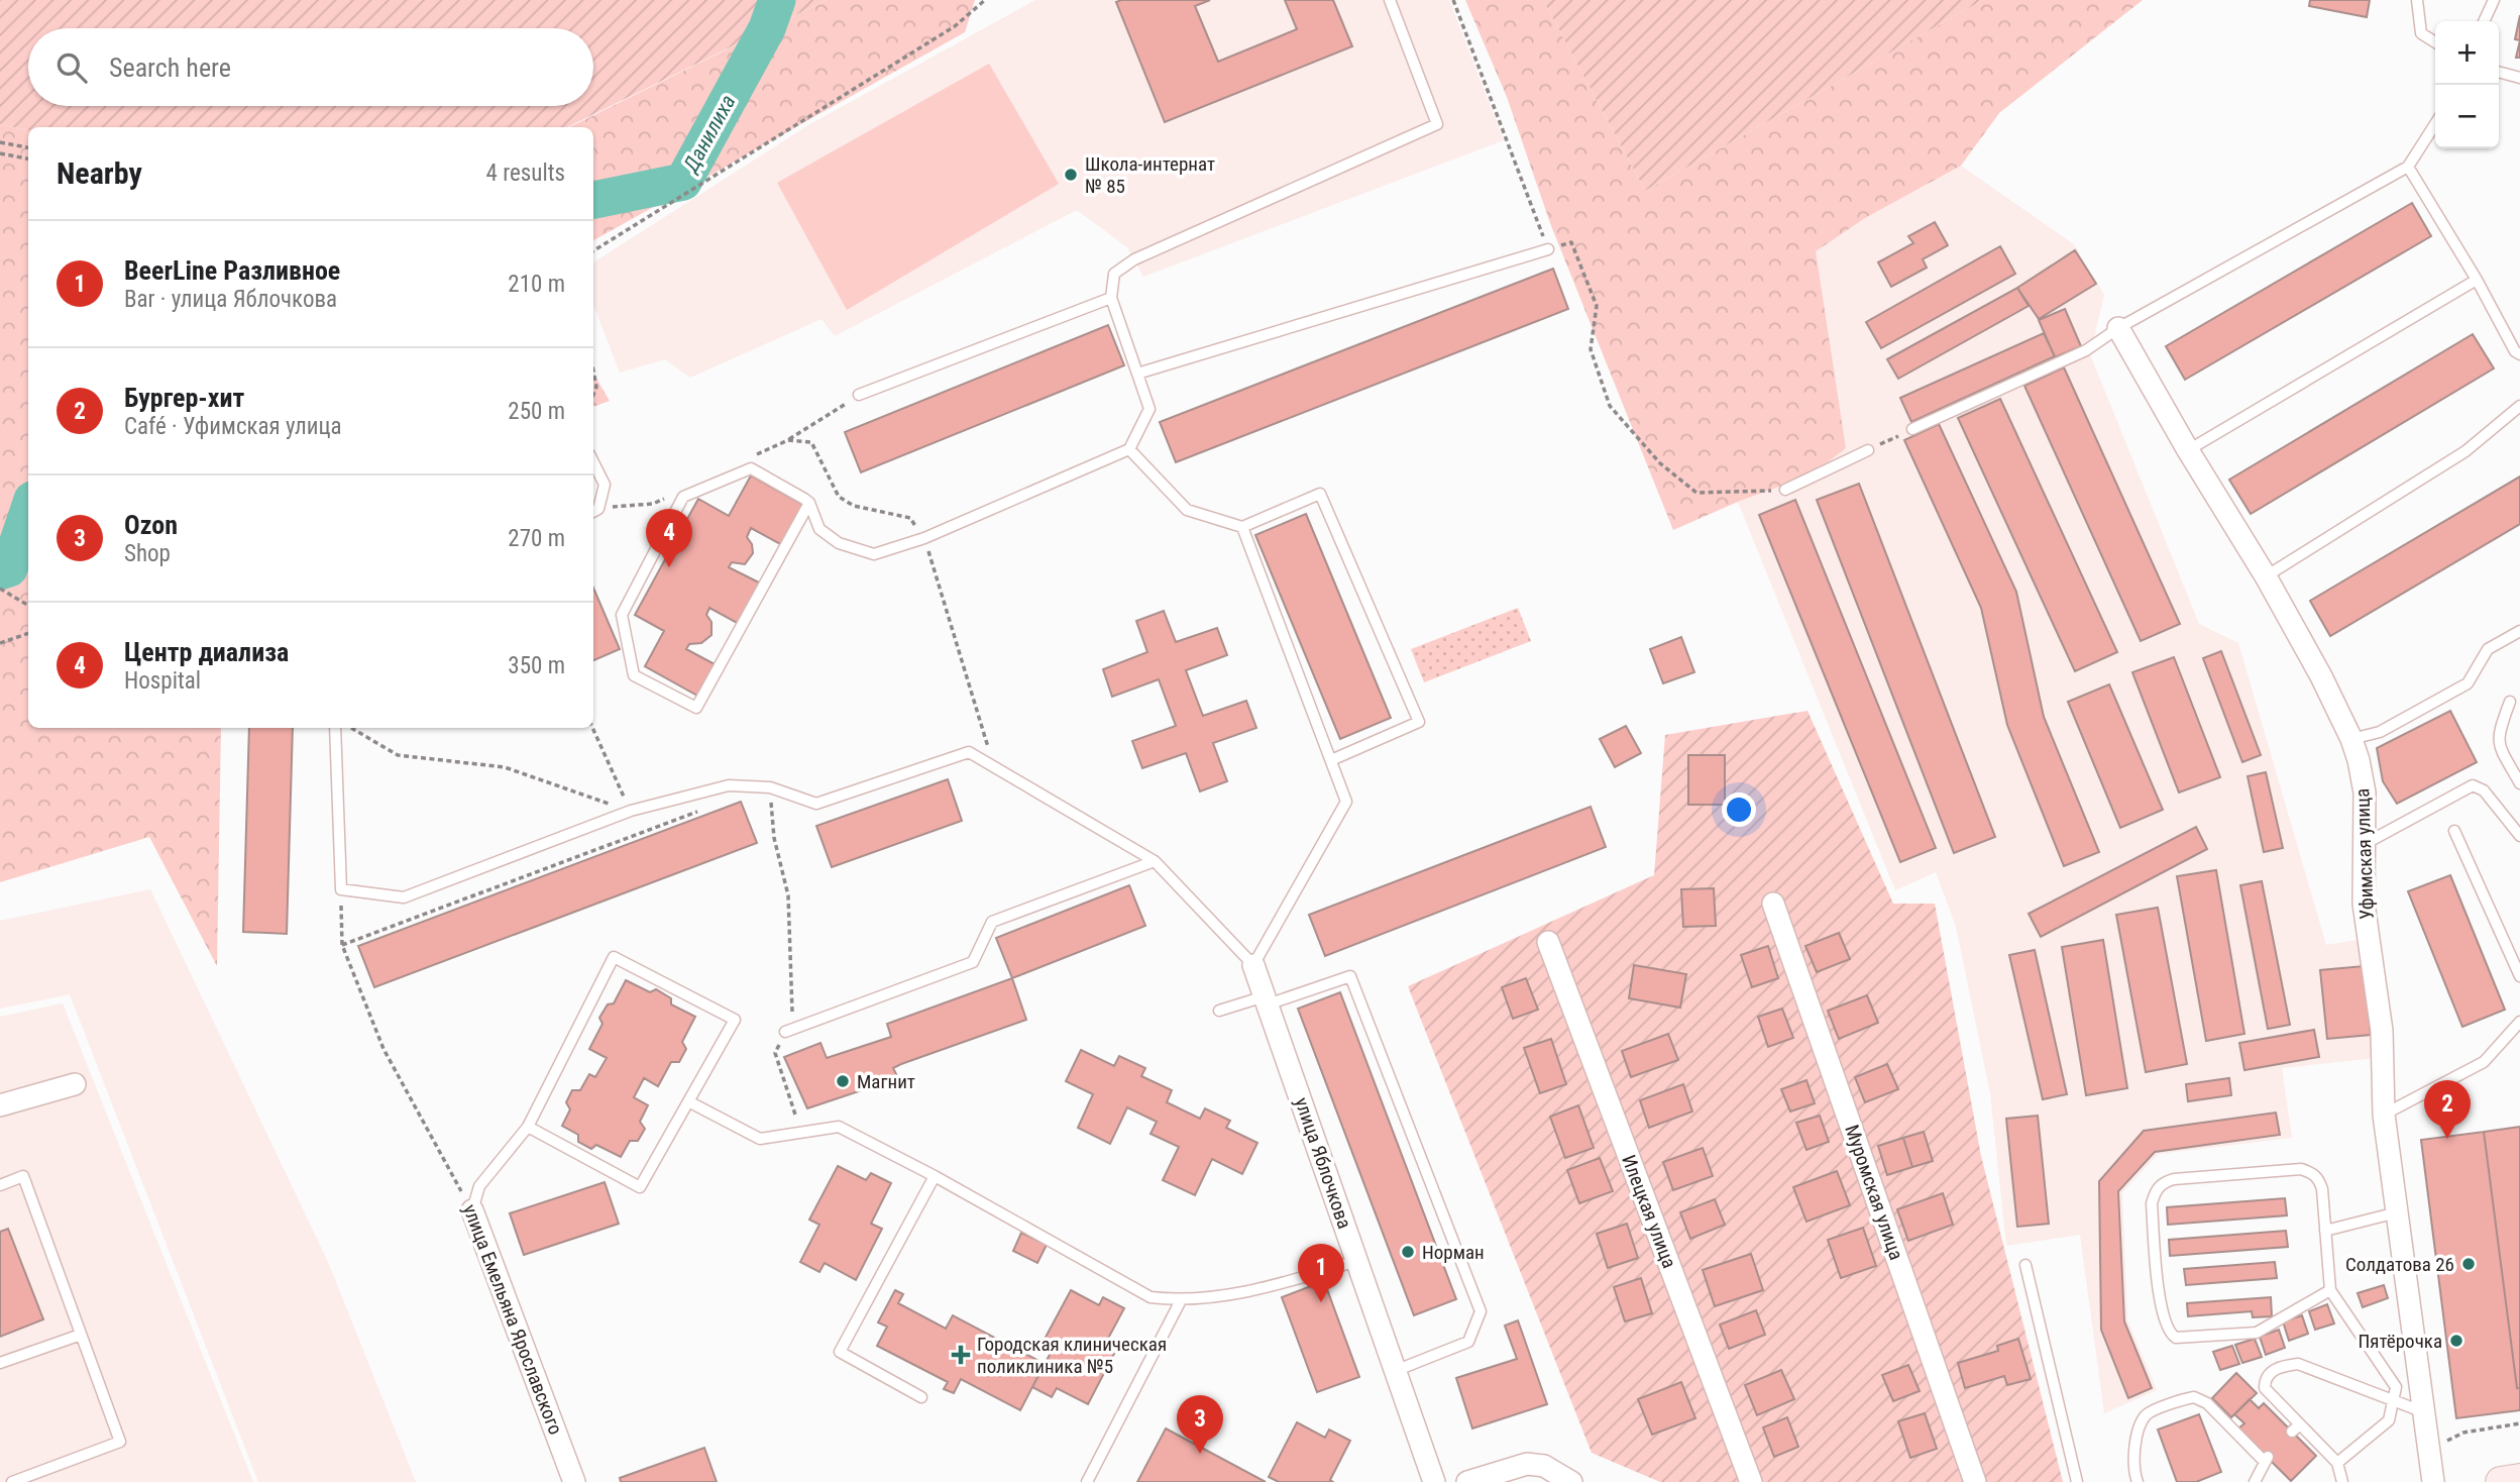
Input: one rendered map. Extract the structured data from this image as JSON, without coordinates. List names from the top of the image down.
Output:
{
  "streets": {
    "street": [
      "Уфимская улица",
      "улица Яблочкова",
      "Муромская улица",
      "Илецкая улица",
      "улица Емельяна Ярославского"
    ]
  },
  "water": ["Данилиха"],
  "places": {
    "other": [
      "Школа-интернат № 85",
      "Магнит",
      "Норман",
      "Солдатова 26",
      "Пятёрочка"
    ],
    "health": ["Городская клиническая поликлиника №5"]
  },
  "page": {
    "map_buttons": ["+", "−"],
    "search": "Search here",
    "heading": ["Nearby", "4 results"],
    "list": [
      {
        "mark": "1",
        "name": "BeerLine Разливное",
        "note": "Bar · улица Яблочкова",
        "value": "210 m"
      },
      {
        "mark": "2",
        "name": "Бургер-хит",
        "note": "Café · Уфимская улица",
        "value": "250 m"
      },
      {
        "mark": "3",
        "name": "Ozon",
        "note": "Shop",
        "value": "270 m"
      },
      {
        "mark": "4",
        "name": "Центр диализа",
        "note": "Hospital",
        "value": "350 m"
      }
    ],
    "pins": [
      "4",
      "2",
      "1",
      "3"
    ]
  }
}
